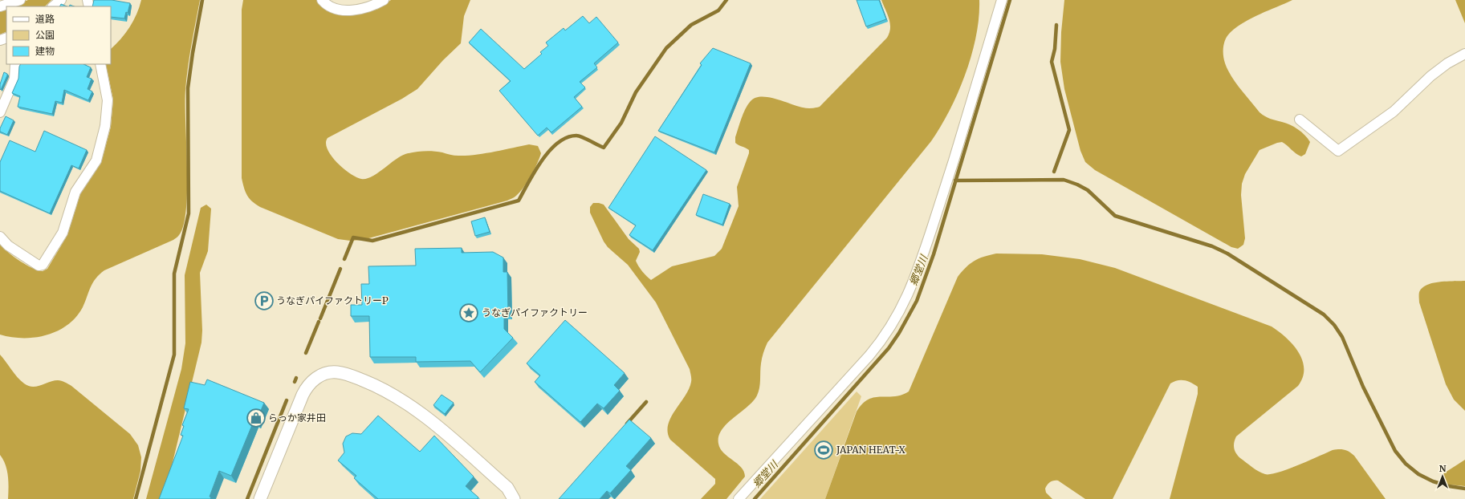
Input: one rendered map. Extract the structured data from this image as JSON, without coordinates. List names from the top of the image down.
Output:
{
  "water": ["郷堂川"],
  "places": {
    "parking": ["うなぎパイファクトリーP"],
    "place": ["うなぎパイファクトリー"],
    "shop": ["らっか家井田"],
    "sports": ["JAPAN HEAT-X"]
  },
  "legend": ["道路", "公園", "建物"],
  "north": "top"
}
